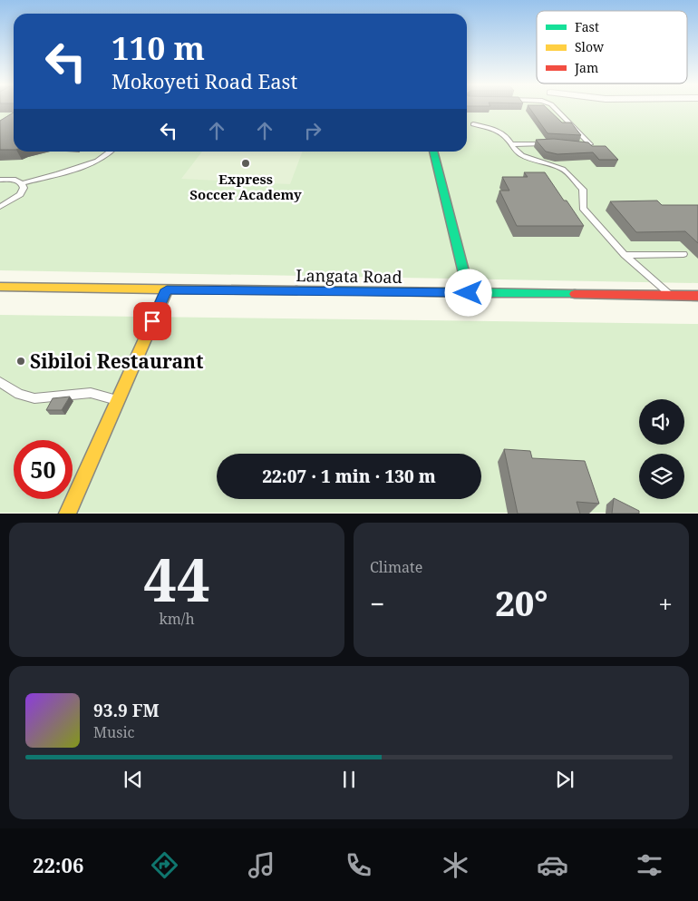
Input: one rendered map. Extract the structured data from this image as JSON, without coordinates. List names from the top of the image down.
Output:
{
  "streets": {
    "main road": ["Langata Road"]
  },
  "places": ["Express Soccer Academy", "Sibiloi Restaurant"],
  "legend": ["Fast", "Slow", "Jam"],
  "page": {
    "turn": ["110 m", "Mokoyeti Road East"],
    "limit": "50",
    "trip": "22:07 · 1 min · 130 m",
    "tile": [
      ["44", "km/h"],
      "Climate"
    ],
    "heat": ["−", "20°", "+"],
    "song": ["93.9 FM", "Music"],
    "tabs": "22:06"
  }
}
